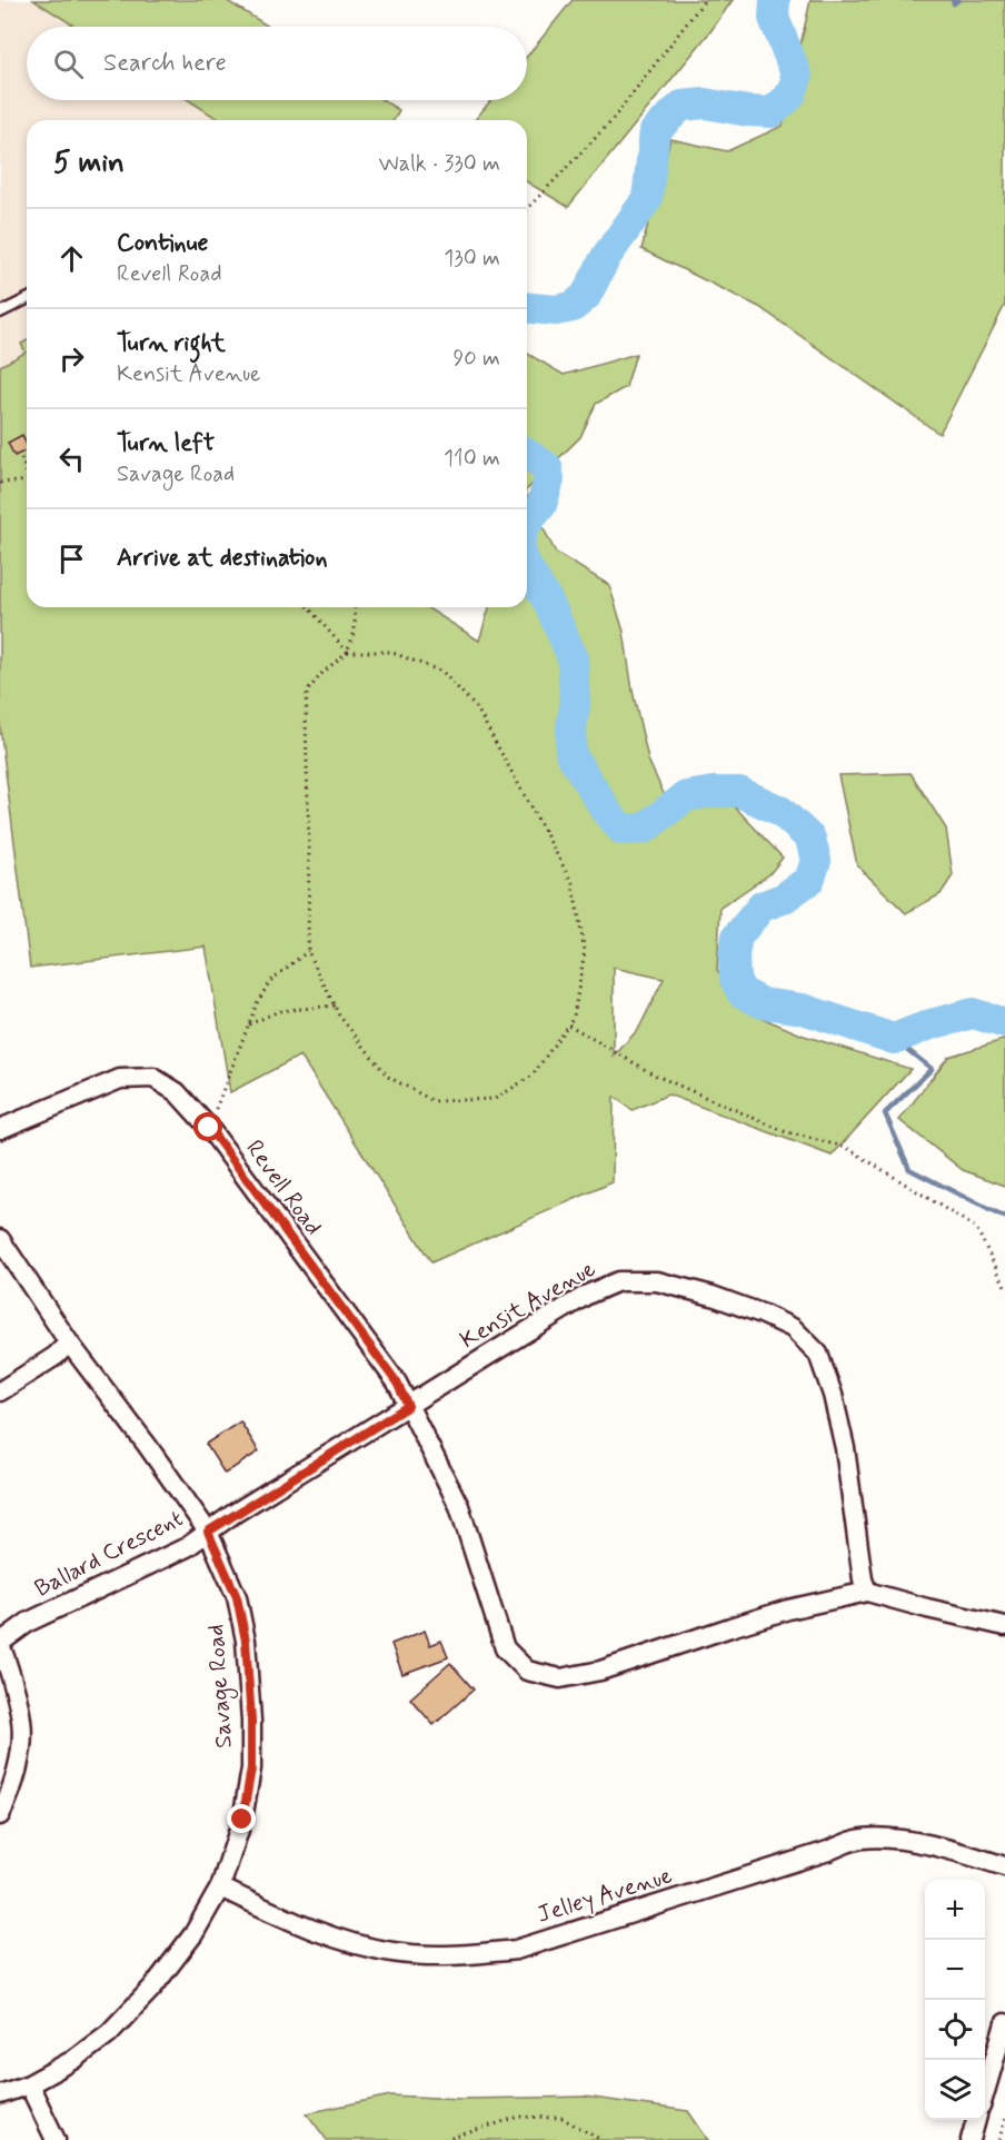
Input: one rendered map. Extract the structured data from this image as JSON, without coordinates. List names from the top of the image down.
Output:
{
  "streets": {
    "street": [
      "Revell Road",
      "Kensit Avenue",
      "Ballard Crescent",
      "Savage Road",
      "Jelley Avenue"
    ]
  },
  "crossings": [
    ["Revell Road", "Kensit Avenue"],
    ["Kensit Avenue", "Ballard Crescent"],
    ["Kensit Avenue", "Savage Road"],
    ["Ballard Crescent", "Savage Road"],
    ["Savage Road", "Jelley Avenue"]
  ],
  "page": {
    "search": "Search here",
    "heading": ["5 min", "Walk · 330 m"],
    "list": [
      ["Continue", "Revell Road", "130 m"],
      ["Turn right", "Kensit Avenue", "90 m"],
      ["Turn left", "Savage Road", "110 m"],
      "Arrive at destination"
    ],
    "map_buttons": ["+", "−"]
  }
}
